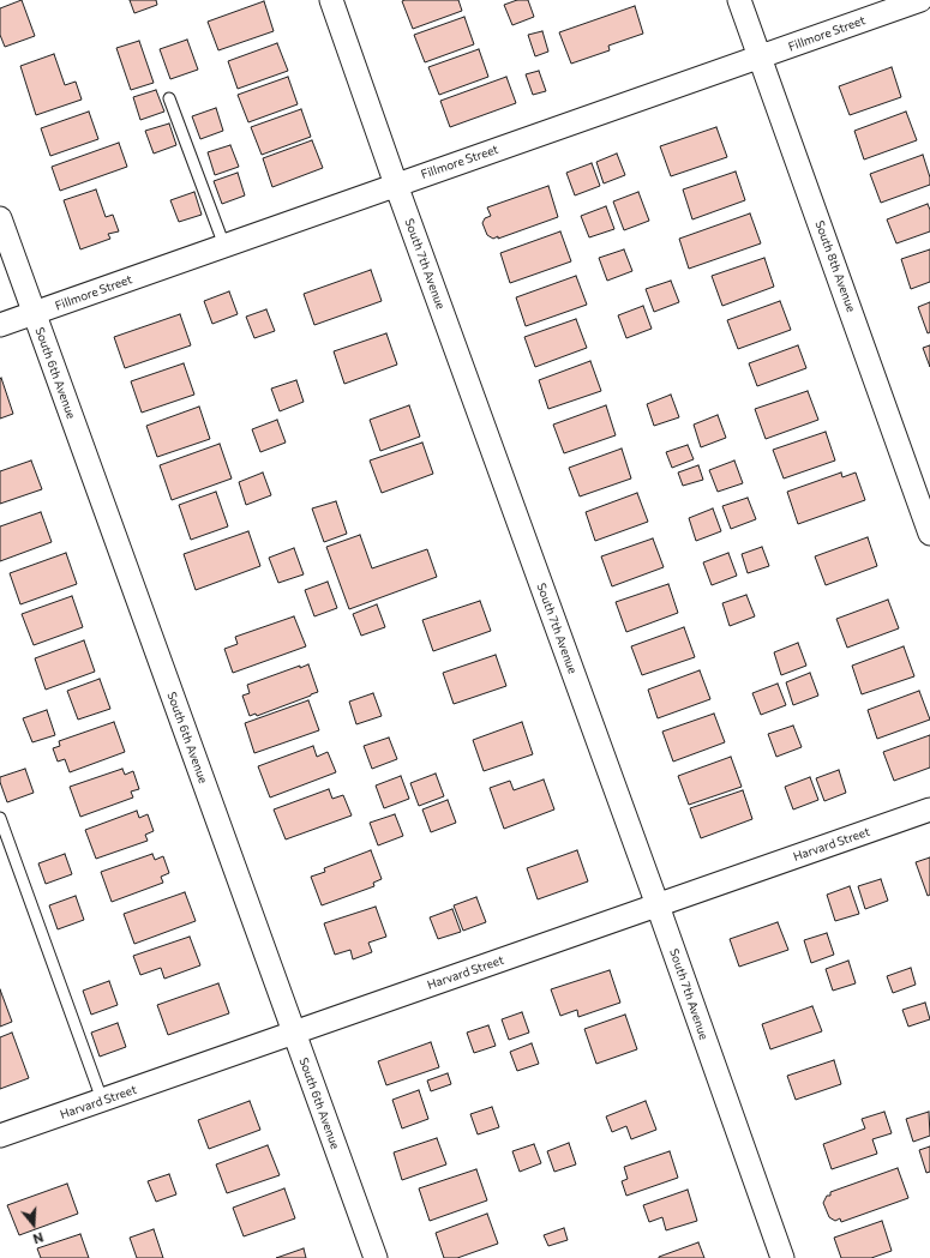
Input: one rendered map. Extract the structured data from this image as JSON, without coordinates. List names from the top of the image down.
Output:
{
  "streets": {
    "street": [
      "Fillmore Street",
      "South 7th Avenue",
      "South 8th Avenue",
      "South 6th Avenue",
      "Harvard Street"
    ]
  },
  "crossings": [
    ["Fillmore Street", "South 7th Avenue"],
    ["Fillmore Street", "South 8th Avenue"],
    ["Fillmore Street", "South 6th Avenue"],
    ["South 7th Avenue", "Harvard Street"],
    ["South 6th Avenue", "Harvard Street"]
  ],
  "north": "bottom"
}
